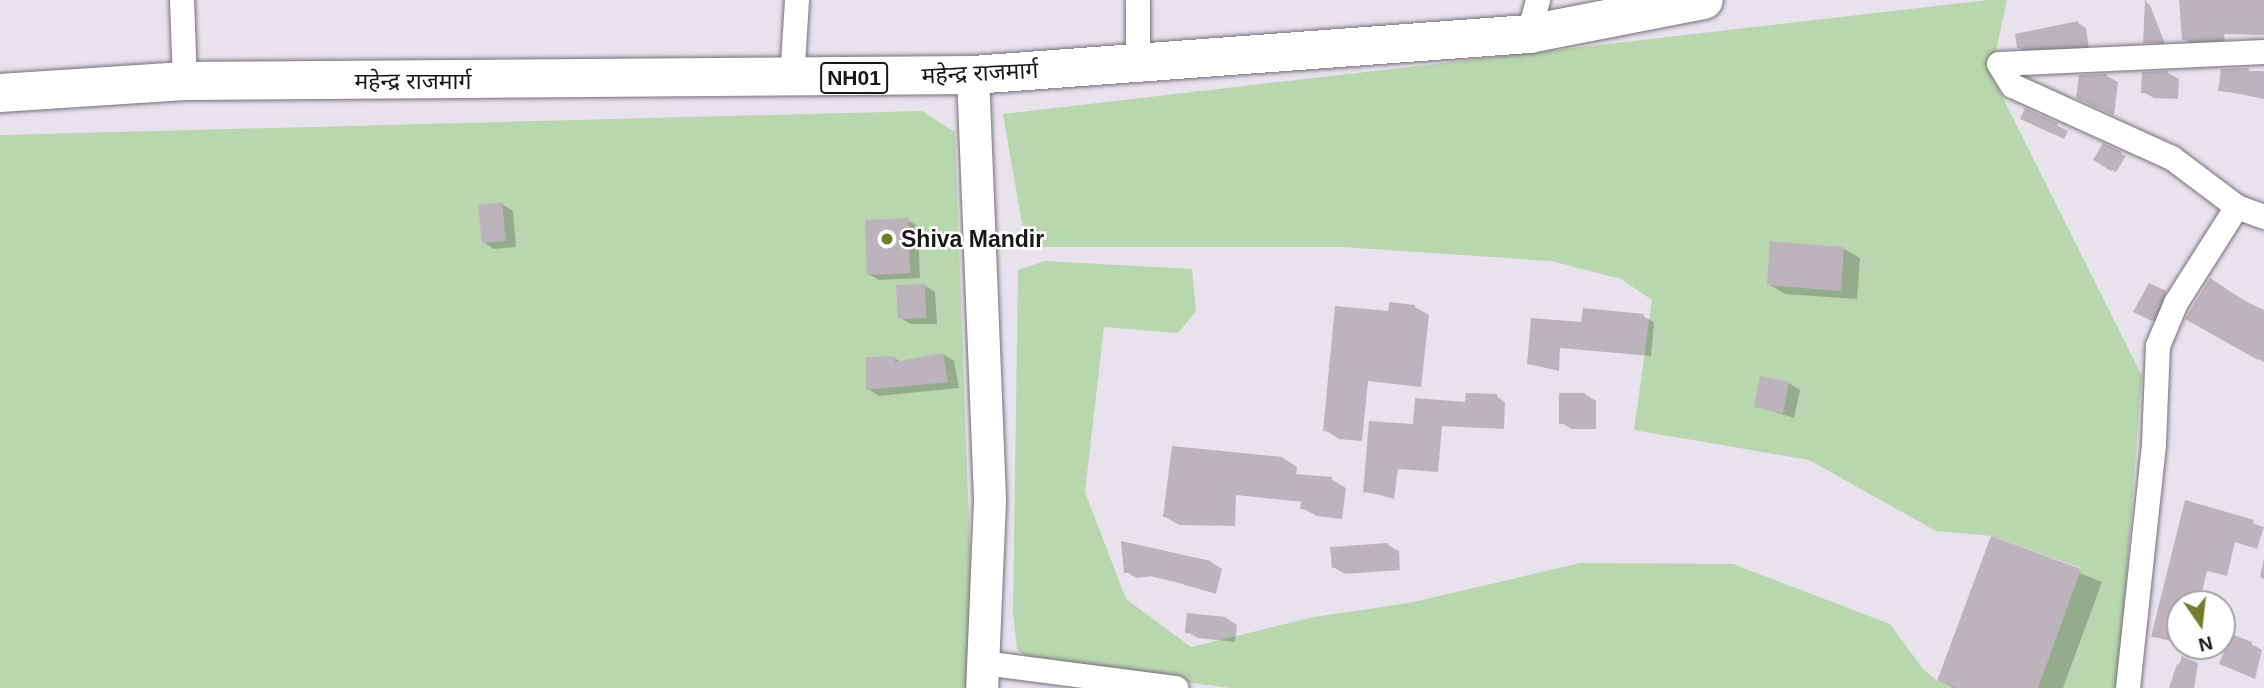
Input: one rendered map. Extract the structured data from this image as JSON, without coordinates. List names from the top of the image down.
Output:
{
  "streets": {
    "highway": ["महेन्द्र राजमार्ग", "NH01"]
  },
  "places": ["Shiva Mandir"],
  "north": "bottom"
}
